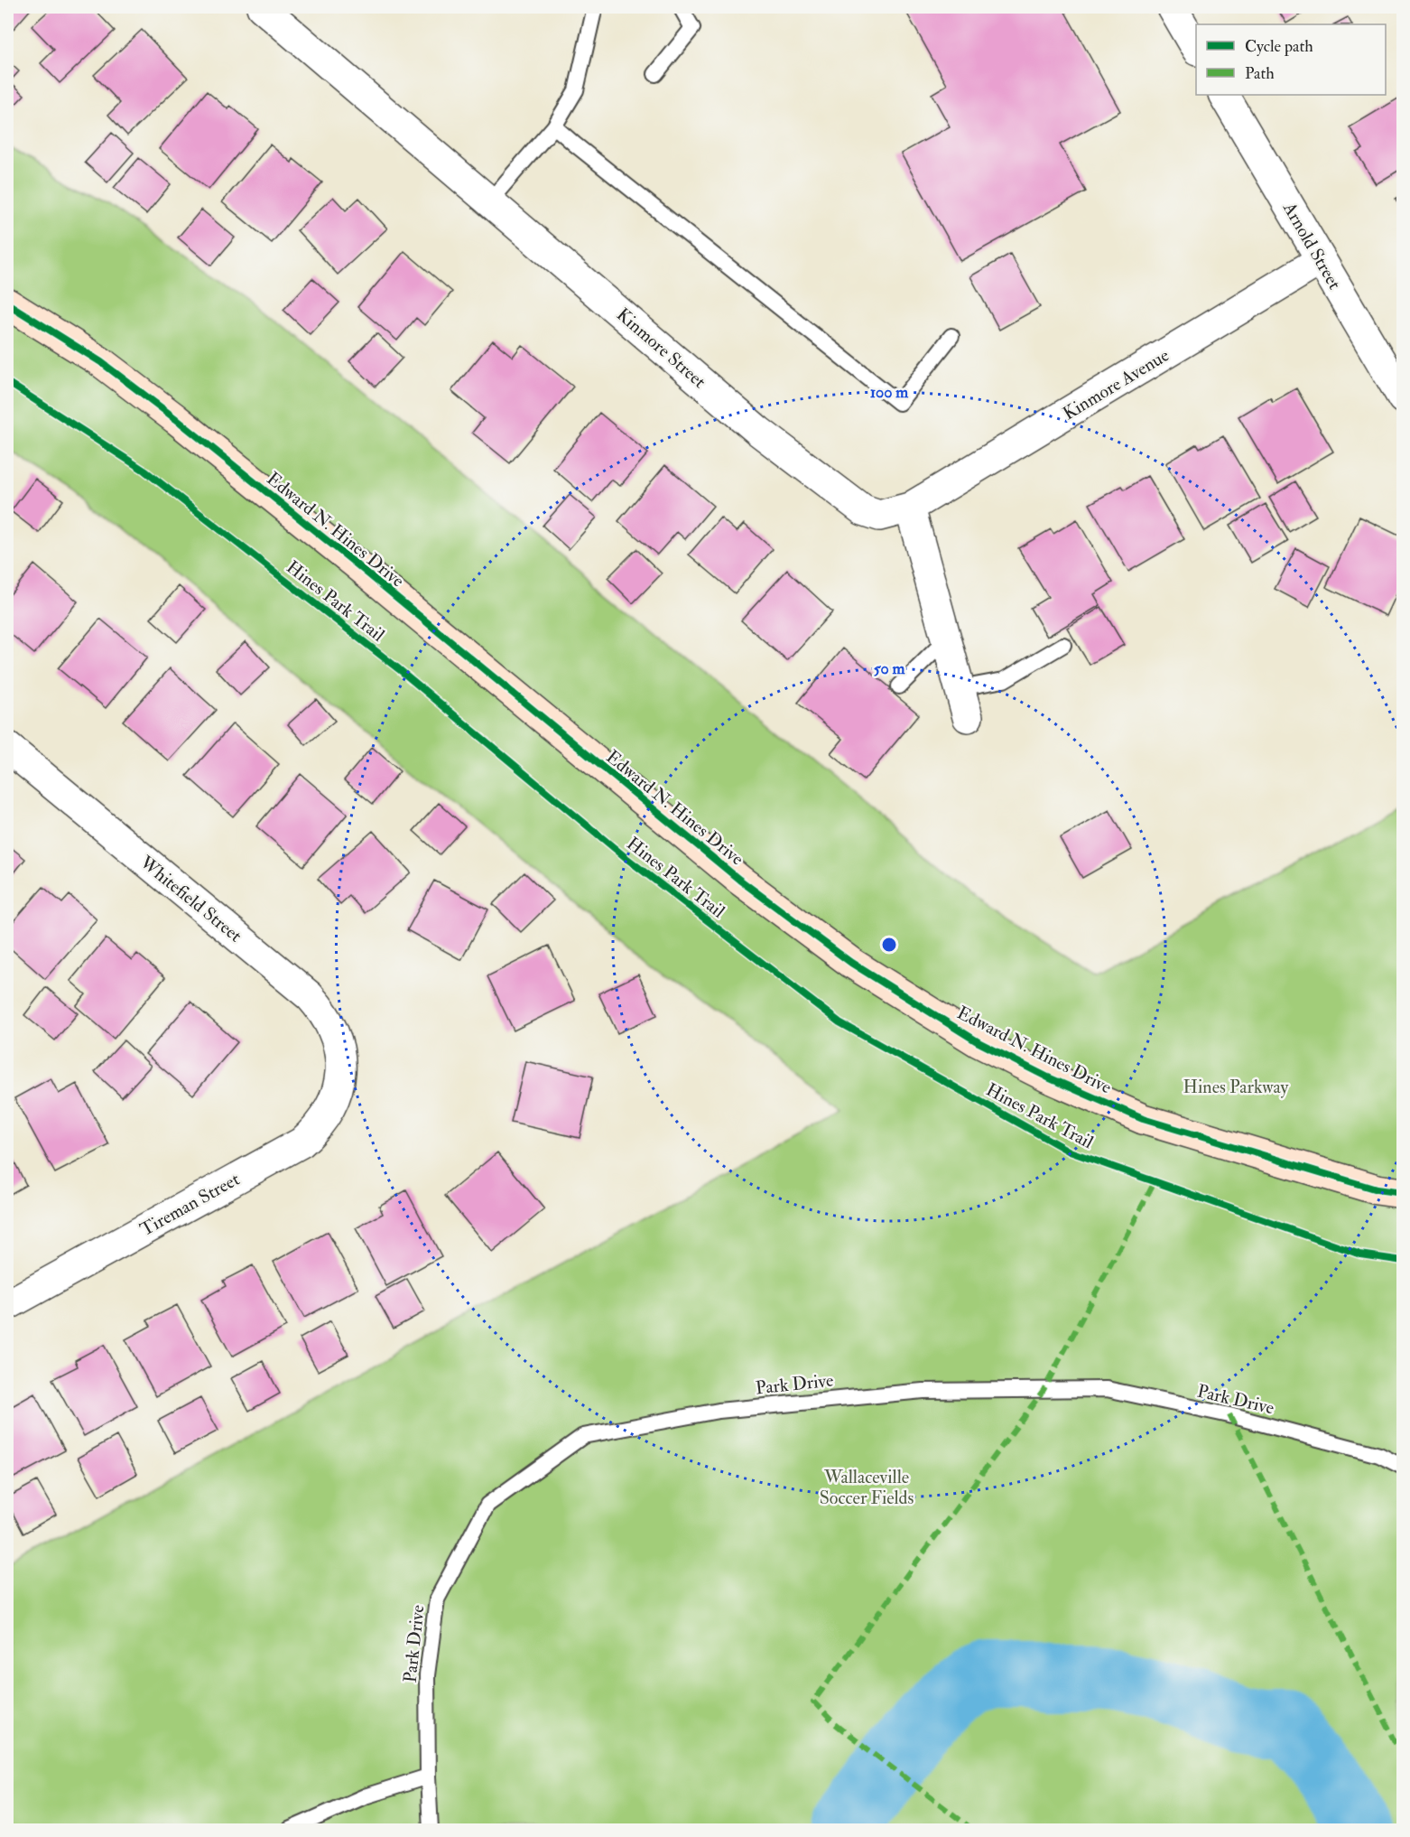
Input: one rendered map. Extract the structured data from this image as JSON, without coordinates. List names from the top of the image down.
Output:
{
  "streets": {
    "street": [
      "Arnold Street",
      "Kinmore Street",
      "Kinmore Avenue",
      "Edward N. Hines Drive",
      "Whitefield Street",
      "Tireman Street"
    ],
    "lane": ["Park Drive"],
    "cycle path": ["Hines Park Trail"]
  },
  "crossings": [
    ["Arnold Street", "Kinmore Avenue"],
    ["Kinmore Street", "Kinmore Avenue"],
    ["Whitefield Street", "Tireman Street"]
  ],
  "parks": ["Hines Parkway", "Wallaceville Soccer Fields"],
  "legend": ["Cycle path", "Path"],
  "rings": ["100 m", "50 m"]
}
